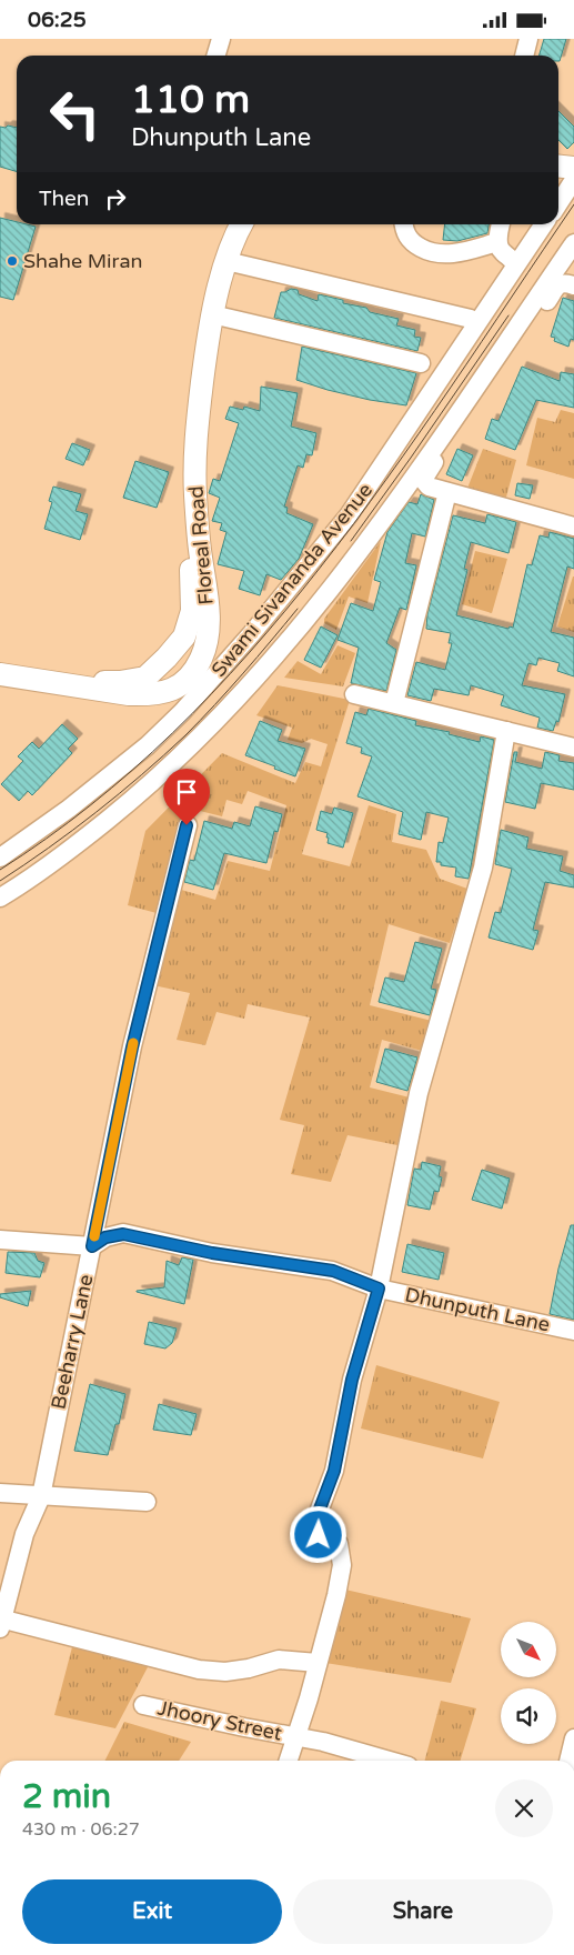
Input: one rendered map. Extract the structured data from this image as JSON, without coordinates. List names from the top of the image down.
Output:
{
  "streets": {
    "main road": ["Floreal Road"],
    "street": [
      "Swami Sivananda Avenue",
      "Dhunputh Lane",
      "Beeharry Lane",
      "Jhoory Street"
    ]
  },
  "crossings": [
    ["Dhunputh Lane", "Beeharry Lane"]
  ],
  "places": ["Shahe Miran"],
  "north": "bottom right",
  "page": {
    "status": "06:25",
    "turn": ["110 m", "Dhunputh Lane"],
    "then": "Then",
    "heading": ["2 min", "430 m · 06:27"],
    "buttons": ["Exit", "Share"]
  }
}
